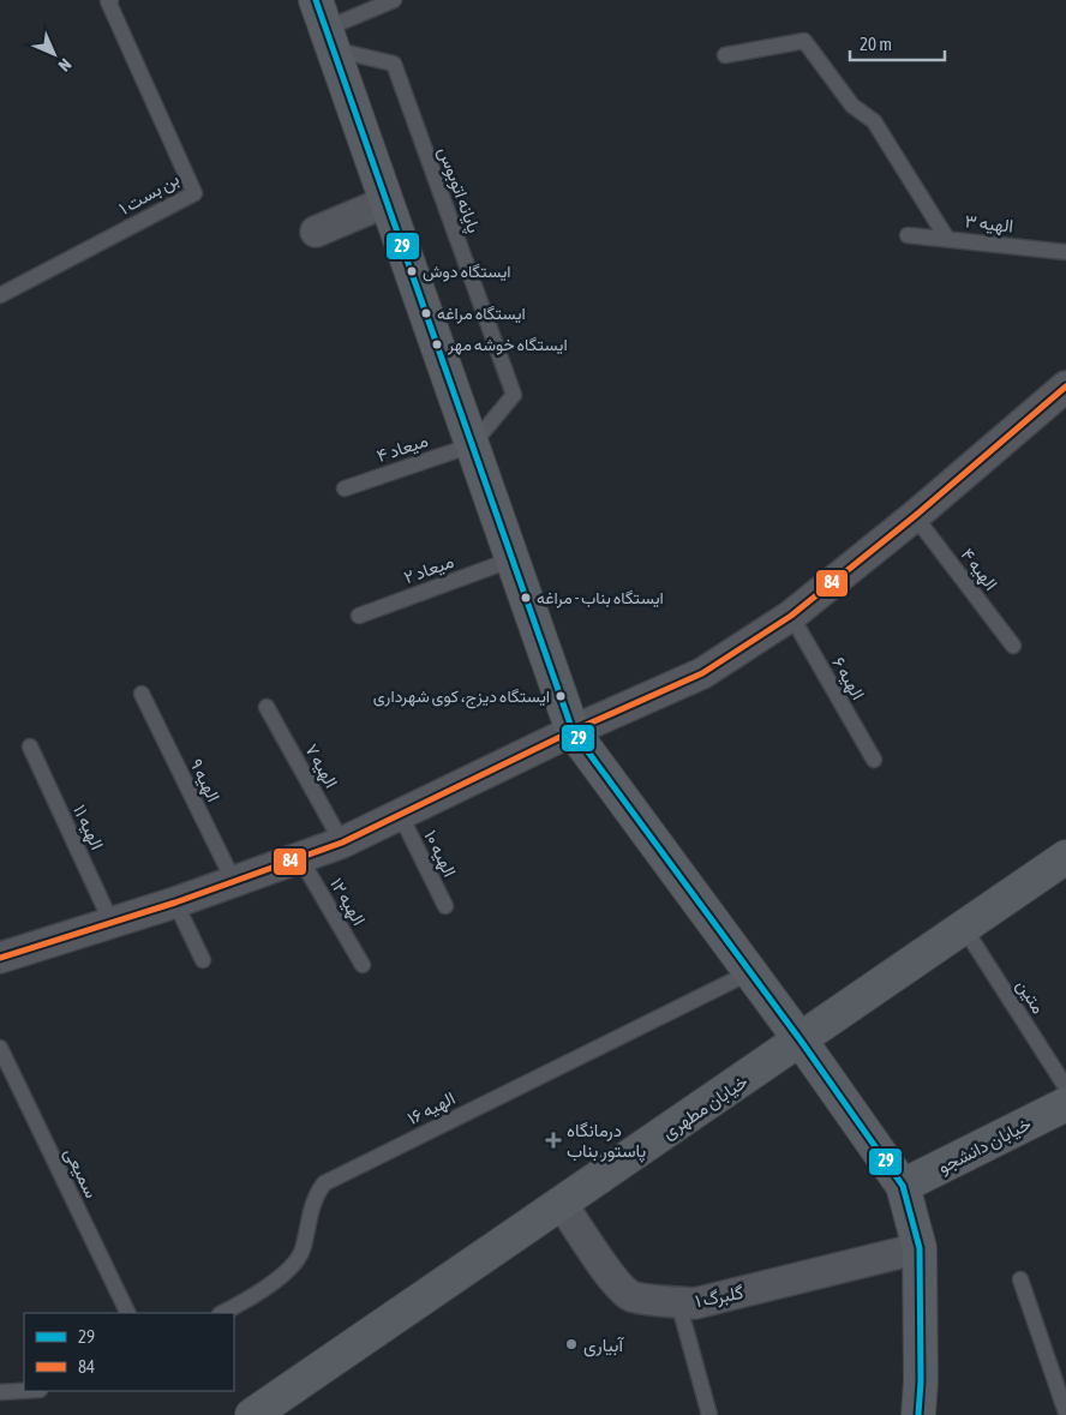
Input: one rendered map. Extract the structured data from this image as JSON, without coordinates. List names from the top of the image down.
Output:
{
  "streets": {
    "main road": ["خیابان مطهری", "خیابان دانشجو"],
    "street": ["گلبرگ ۱"],
    "lane": [
      "پایانه اتوبوس",
      "بن بست ۱",
      "الهیه ۳",
      "میعاد ۴",
      "میعاد ۲",
      "الهیه ۴",
      "الهیه ۶",
      "الهیه ۷",
      "الهیه ۹",
      "الهیه ۱۱",
      "الهیه ۱۰",
      "الهیه ۱۲",
      "متین",
      "الهیه ۱۶",
      "سمیعی"
    ]
  },
  "crossings": [
    ["پایانه اتوبوس", "میعاد ۴"],
    ["متین", "خیابان مطهری"],
    ["خیابان مطهری", "گلبرگ ۱"]
  ],
  "places": {
    "other": [
      "ایستگاه دوش",
      "ایستگاه مراغه",
      "ایستگاه خوشه مهر",
      "ایستگاه بناب - مراغه",
      "ایستگاه دیزج، کوی شهرداری",
      "آبیاری"
    ],
    "health": ["درمانگاه پاستور بناب"]
  },
  "lines": ["transit line 29", "transit line 84"],
  "legend": ["29", "84"],
  "scale_bar": "20 m",
  "north": "bottom right"
}
